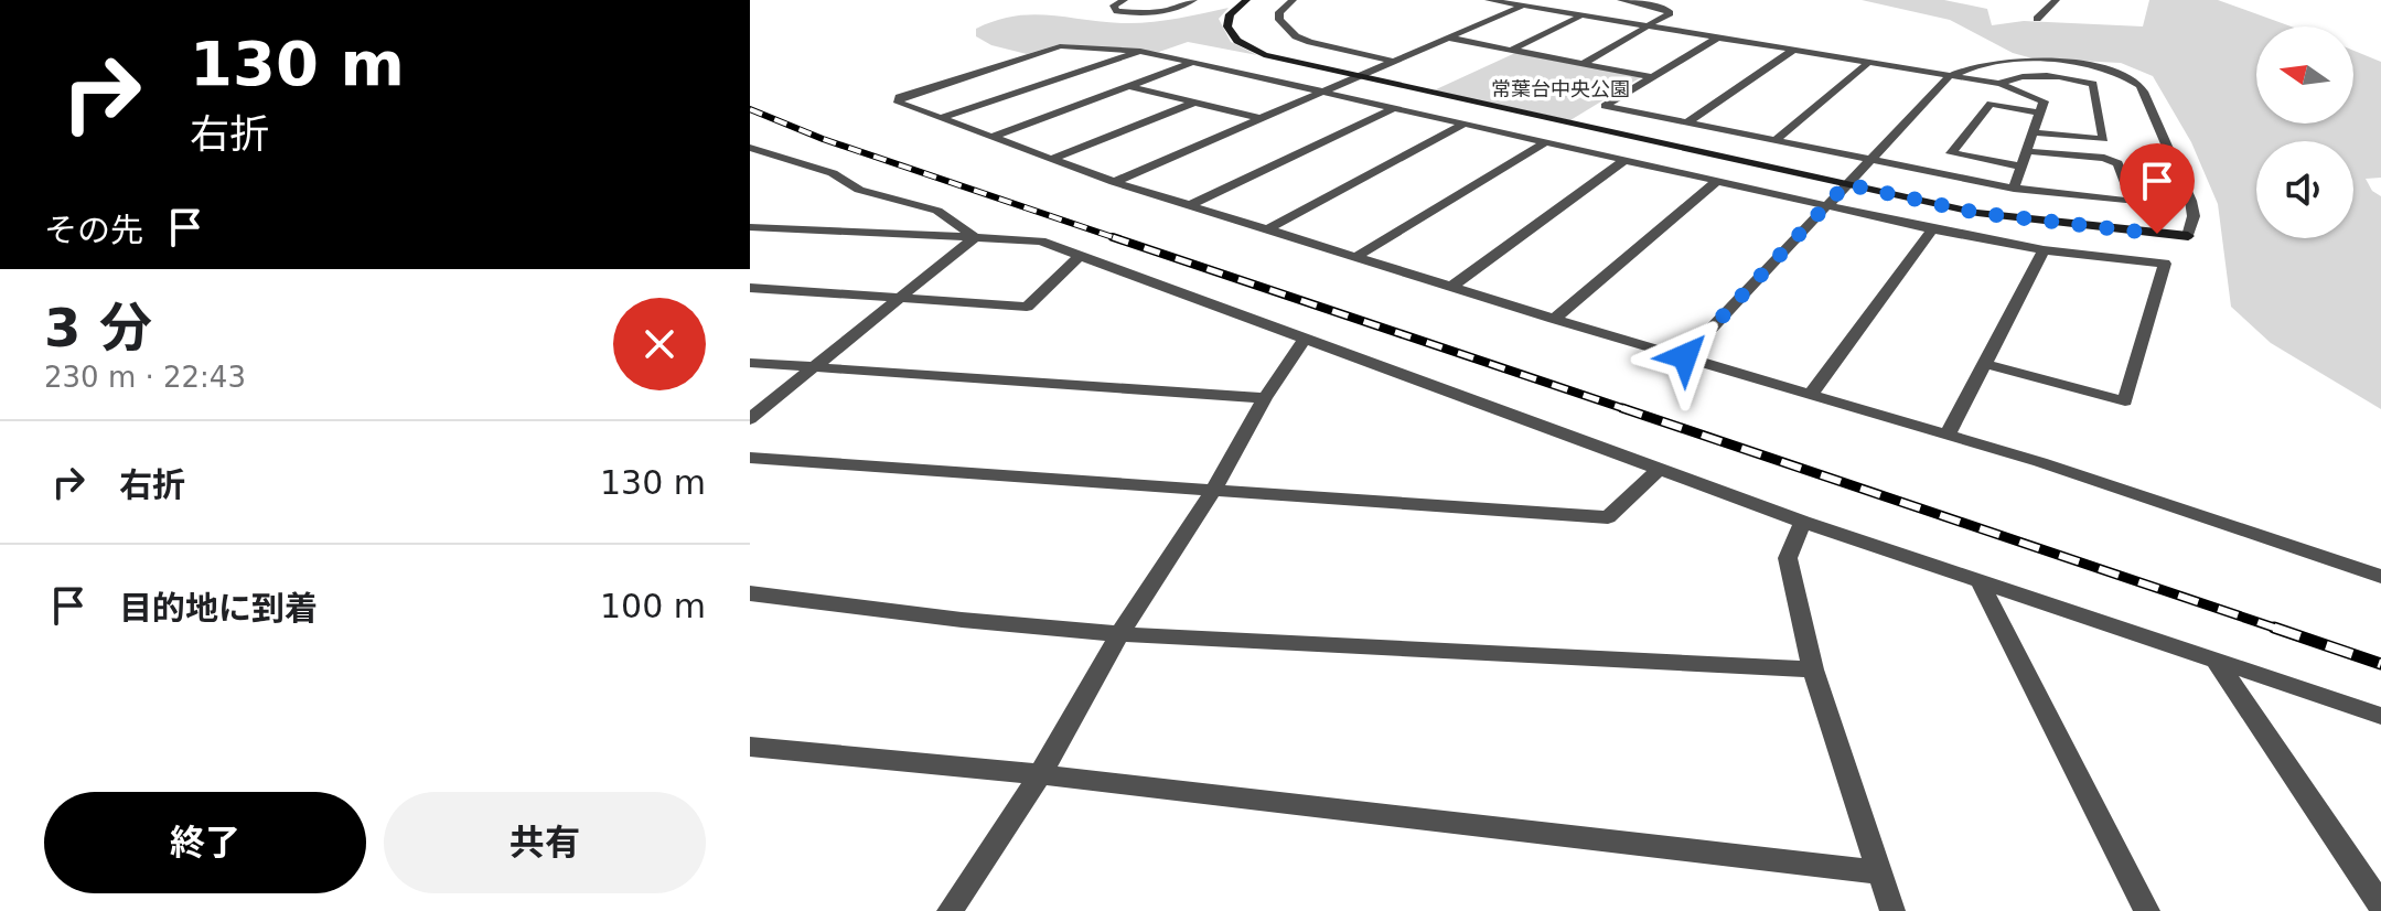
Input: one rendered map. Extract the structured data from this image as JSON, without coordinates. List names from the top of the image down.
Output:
{
  "parks": ["常葉台中央公園"],
  "north": "left",
  "page": {
    "turn": ["130 m", "右折"],
    "then": "その先",
    "heading": ["3 分", "230 m · 22:43"],
    "list": [
      {
        "name": "右折",
        "value": "130 m"
      },
      {
        "name": "目的地に到着",
        "value": "100 m"
      }
    ],
    "buttons": ["終了", "共有"]
  }
}
